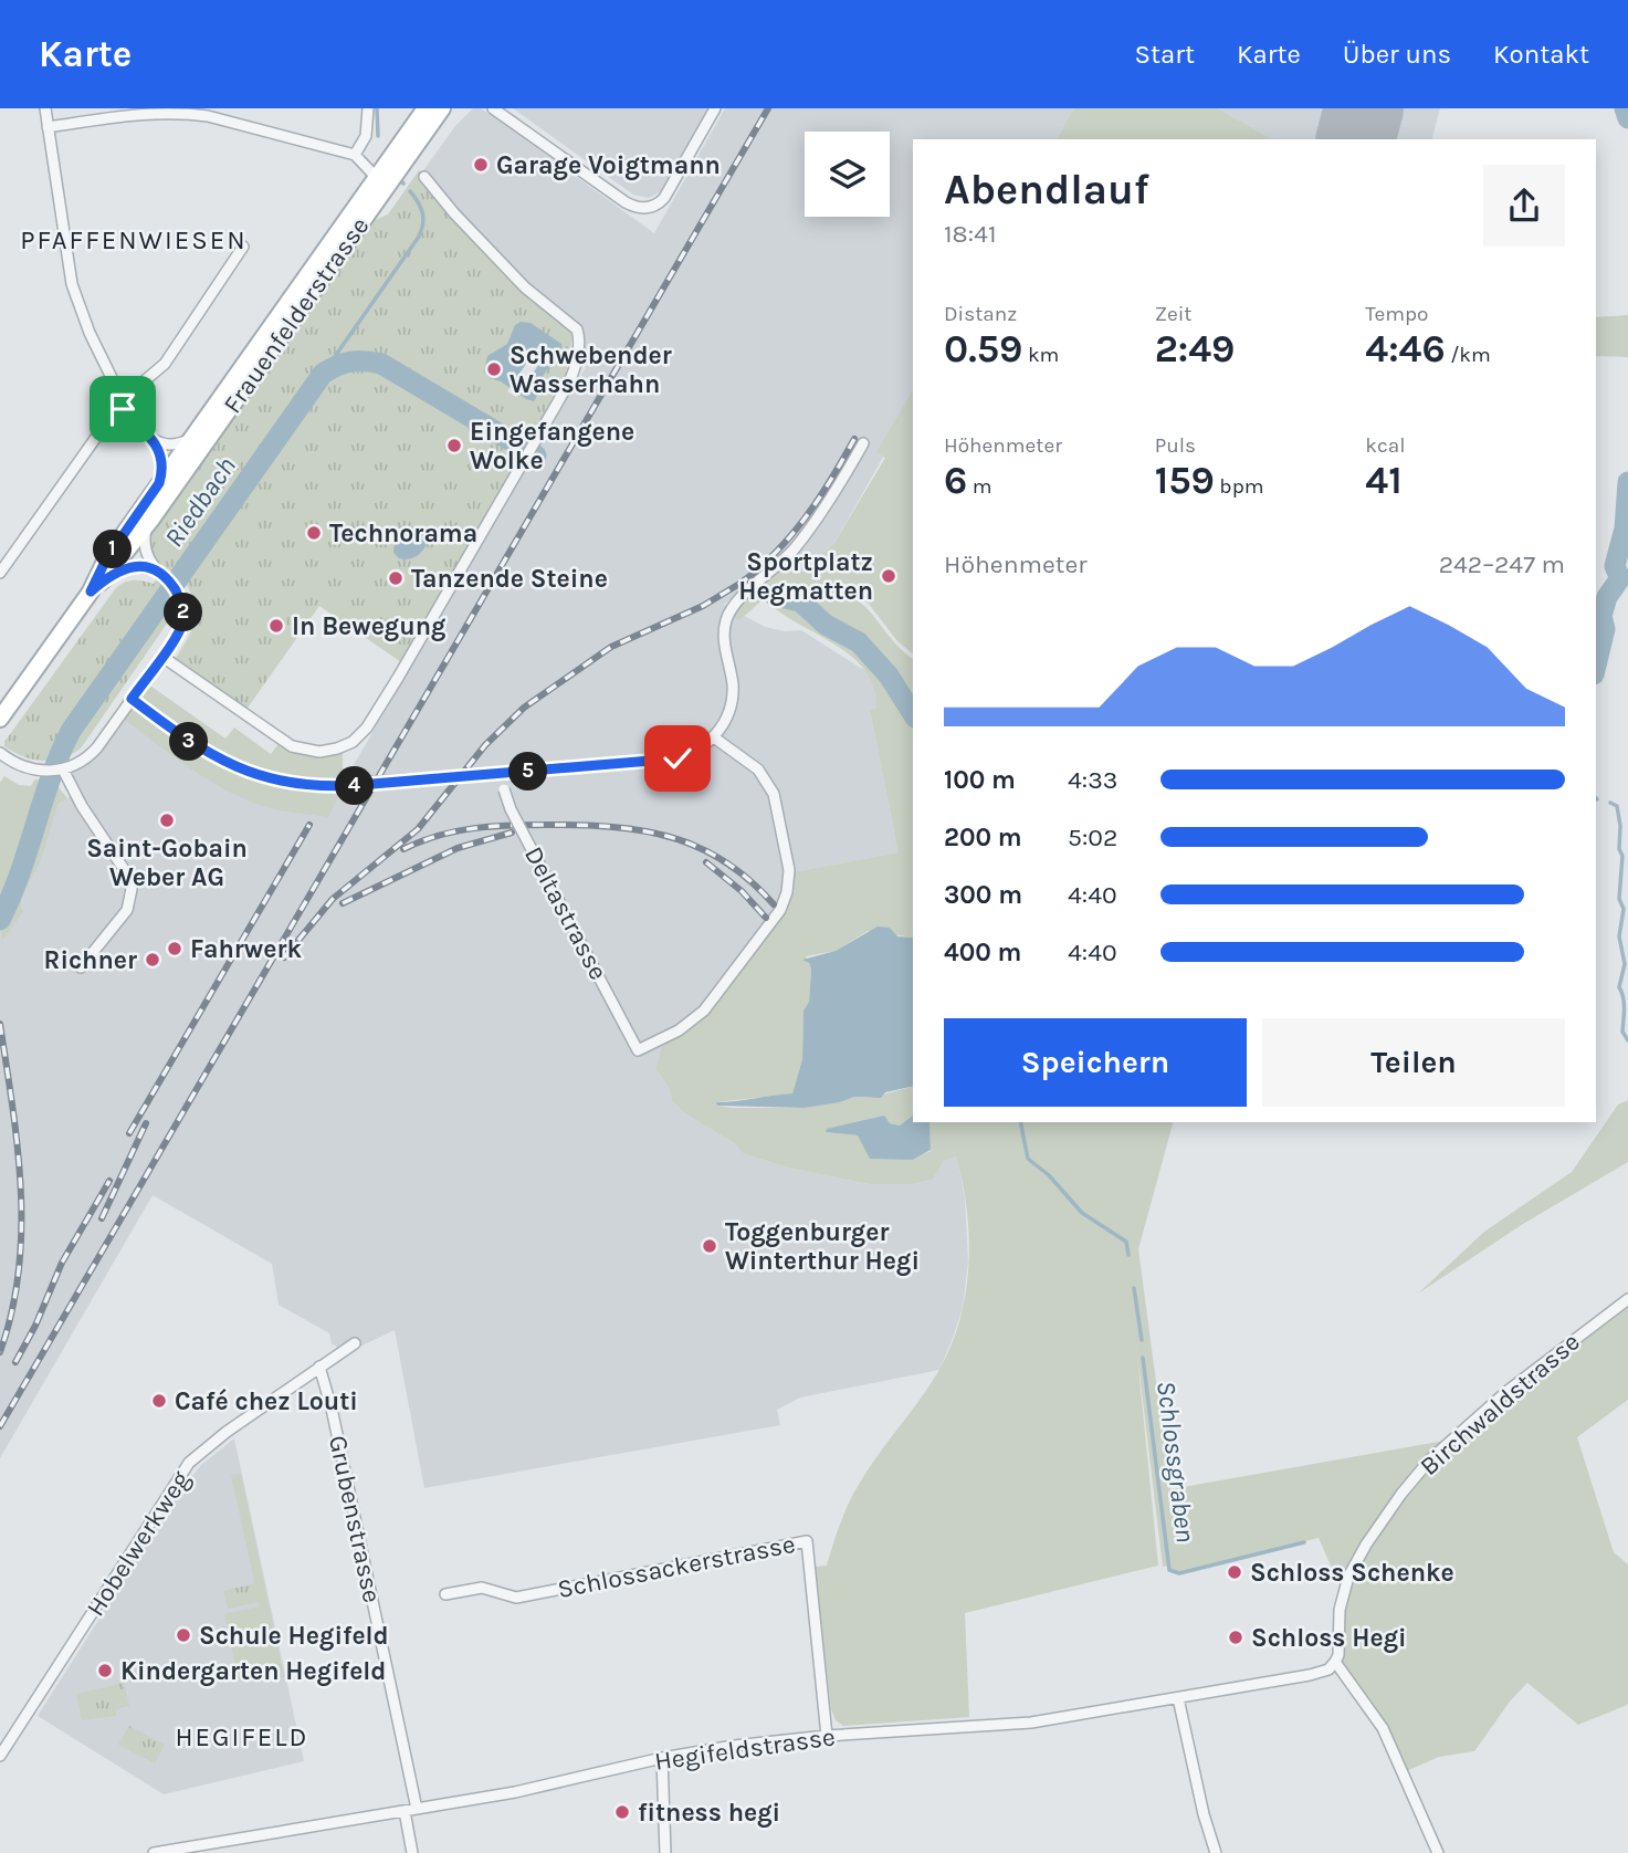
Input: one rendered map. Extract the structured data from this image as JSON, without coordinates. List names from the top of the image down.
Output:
{
  "streets": {
    "main road": ["Frauenfelderstrasse"],
    "street": [
      "Deltastrasse",
      "Birchwaldstrasse",
      "Grubenstrasse",
      "Hobelwerkweg",
      "Schlossackerstrasse",
      "Hegifeldstrasse"
    ]
  },
  "crossings": [
    ["Birchwaldstrasse", "Hegifeldstrasse"],
    ["Grubenstrasse", "Hobelwerkweg"],
    ["Grubenstrasse", "Hegifeldstrasse"],
    ["Schlossackerstrasse", "Hegifeldstrasse"]
  ],
  "districts": ["PFAFFENWIESEN", "HEGIFELD"],
  "water": ["Riedbach", "Schlossgraben"],
  "places": [
    "Garage Voigtmann",
    "Schwebender Wasserhahn",
    "Eingefangene Wolke",
    "Technorama",
    "Sportplatz Hegmatten",
    "Tanzende Steine",
    "In Bewegung",
    "Saint-Gobain Weber AG",
    "Fahrwerk",
    "Richner",
    "Toggenburger Winterthur Hegi",
    "Café chez Louti",
    "Schloss Schenke",
    "Schule Hegifeld",
    "Schloss Hegi",
    "Kindergarten Hegifeld",
    "fitness hegi"
  ],
  "page": {
    "header": "Karte",
    "nav": [
      "Start",
      "Karte",
      "Über uns",
      "Kontakt"
    ],
    "heading": ["Abendlauf", "18:41"],
    "stats": [
      ["Distanz", "0.59 km"],
      ["Zeit", "2:49"],
      ["Tempo", "4:46 /km"],
      ["Höhenmeter", "6 m"],
      ["Puls", "159 bpm"],
      ["kcal", "41"]
    ],
    "pins": [
      "1",
      "2",
      "3",
      "5",
      "4"
    ],
    "chart": ["Höhenmeter", "242–247 m"],
    "list": [
      {
        "name": "100 m",
        "note": "4:33"
      },
      {
        "name": "200 m",
        "note": "5:02"
      },
      {
        "name": "300 m",
        "note": "4:40"
      },
      {
        "name": "400 m",
        "note": "4:40"
      }
    ],
    "buttons": ["Speichern", "Teilen"]
  }
}
